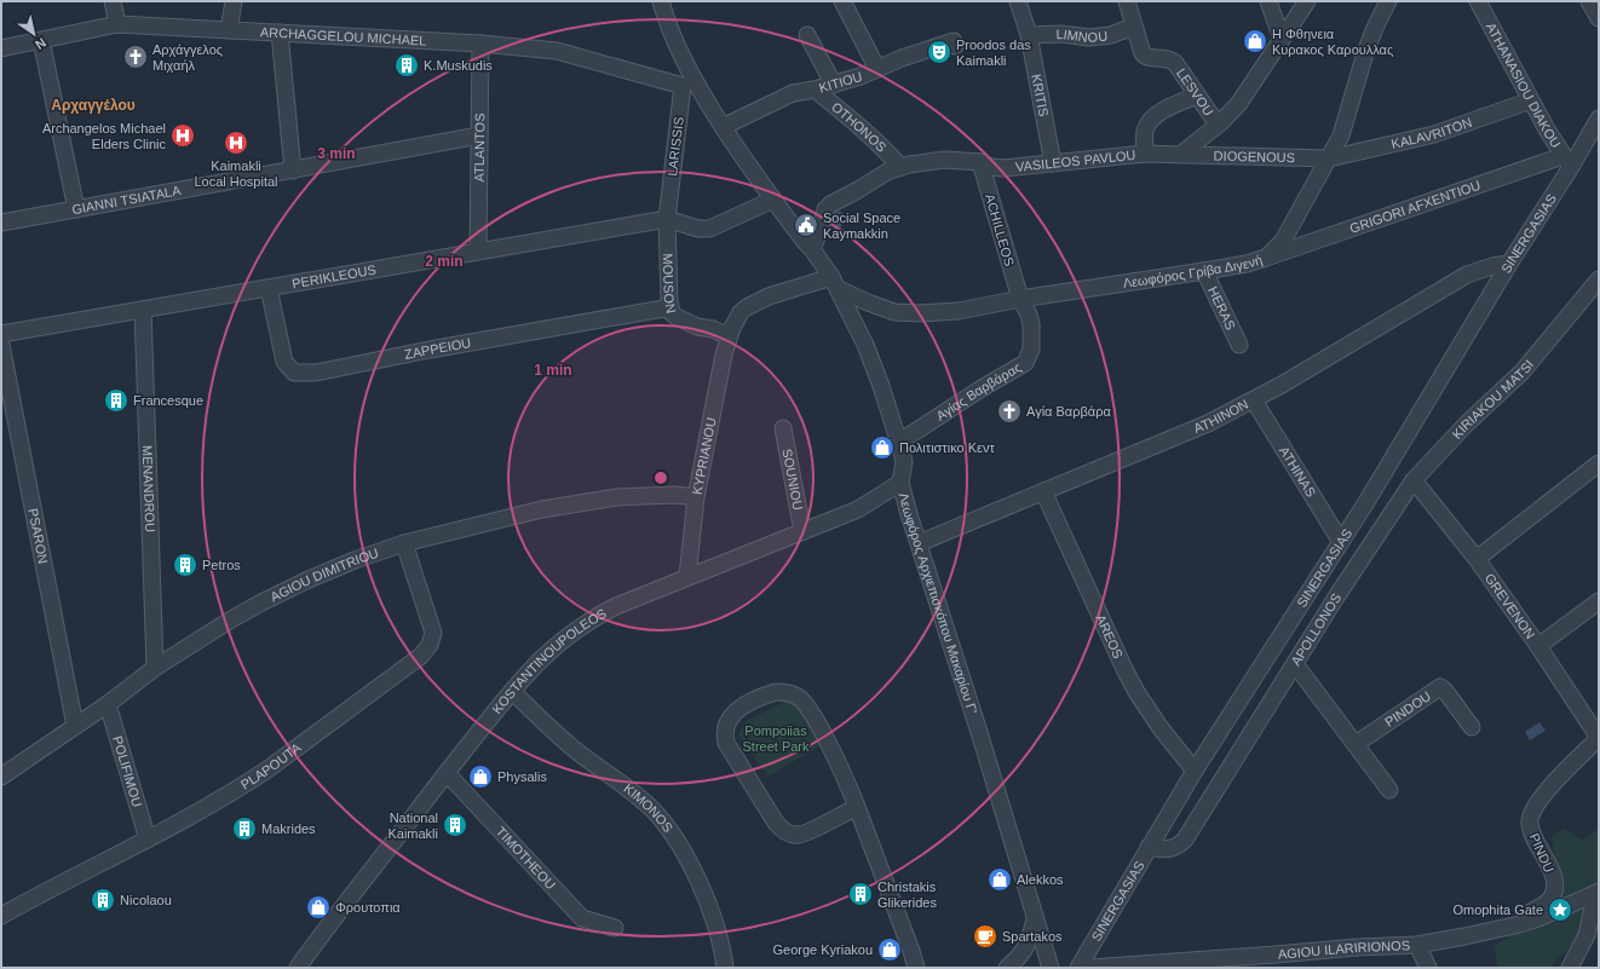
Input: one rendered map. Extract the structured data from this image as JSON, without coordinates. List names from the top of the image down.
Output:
{
  "streets": {
    "street": [
      "LIMNOU",
      "ARCHAGGELOU MICHAEL",
      "KITIOU",
      "ATHANASIOU DIAKOU",
      "LESVOU",
      "KRITIS",
      "OTHONOS",
      "KALAVRITON",
      "LARISSIS",
      "ATLANTOS",
      "DIOGENOUS",
      "VASILEOS PAVLOU",
      "GIANNI TSIATALA",
      "GRIGORI AFXENTIOU",
      "ACHILLEOS",
      "SINERGASIAS",
      "Λεωφόρος Γρίβα Διγενή",
      "PERIKLEOUS",
      "MOUSON",
      "HERAS",
      "ZAPPEIOU",
      "Αγίας Βαρβάρας",
      "KIRIAKOU MATSI",
      "ATHINON",
      "KYPRIANOU",
      "ATHINAS",
      "SOUNIOU",
      "MENANDROU",
      "PSARON",
      "AGIOU DIMITRIOU",
      "Λεωφόρος Αρχιεπισκόπου Μακαρίου Γ'",
      "GREVENON",
      "APOLLONOS",
      "AREOS",
      "KOSTANTINOUPOLEOS",
      "PINDOU",
      "PLAPOUTA",
      "POLIFIMOU",
      "KIMONOS",
      "PINDU",
      "TIMOTHEOU",
      "AGIOU ILARIRIONOS"
    ]
  },
  "crossings": [
    ["LIMNOU", "LESVOU"],
    ["LIMNOU", "KRITIS"],
    ["ARCHAGGELOU MICHAEL", "LARISSIS"],
    ["ARCHAGGELOU MICHAEL", "ATLANTOS"],
    ["ARCHAGGELOU MICHAEL", "Λεωφόρος Αρχιεπισκόπου Μακαρίου Γ'"],
    ["KITIOU", "OTHONOS"],
    ["KITIOU", "Λεωφόρος Αρχιεπισκόπου Μακαρίου Γ'"],
    ["ATHANASIOU DIAKOU", "KALAVRITON"],
    ["ATHANASIOU DIAKOU", "GRIGORI AFXENTIOU"],
    ["ATHANASIOU DIAKOU", "SINERGASIAS"],
    ["KRITIS", "VASILEOS PAVLOU"],
    ["OTHONOS", "VASILEOS PAVLOU"],
    ["KALAVRITON", "DIOGENOUS"],
    ["KALAVRITON", "Λεωφόρος Γρίβα Διγενή"],
    ["LARISSIS", "PERIKLEOUS"],
    ["LARISSIS", "MOUSON"],
    ["LARISSIS", "Λεωφόρος Αρχιεπισκόπου Μακαρίου Γ'"],
    ["ATLANTOS", "GIANNI TSIATALA"],
    ["ATLANTOS", "PERIKLEOUS"],
    ["DIOGENOUS", "VASILEOS PAVLOU"],
    ["DIOGENOUS", "Λεωφόρος Γρίβα Διγενή"],
    ["VASILEOS PAVLOU", "ACHILLEOS"],
    ["VASILEOS PAVLOU", "Λεωφόρος Αρχιεπισκόπου Μακαρίου Γ'"],
    ["GRIGORI AFXENTIOU", "SINERGASIAS"],
    ["GRIGORI AFXENTIOU", "Λεωφόρος Γρίβα Διγενή"],
    ["ACHILLEOS", "Λεωφόρος Γρίβα Διγενή"],
    ["ACHILLEOS", "Αγίας Βαρβάρας"],
    ["SINERGASIAS", "ATHINON"],
    ["SINERGASIAS", "ATHINAS"],
    ["SINERGASIAS", "APOLLONOS"],
    ["SINERGASIAS", "AREOS"],
    ["Λεωφόρος Γρίβα Διγενή", "HERAS"],
    ["Λεωφόρος Γρίβα Διγενή", "Αγίας Βαρβάρας"],
    ["Λεωφόρος Γρίβα Διγενή", "KYPRIANOU"],
    ["Λεωφόρος Γρίβα Διγενή", "Λεωφόρος Αρχιεπισκόπου Μακαρίου Γ'"],
    ["PERIKLEOUS", "MOUSON"],
    ["PERIKLEOUS", "ZAPPEIOU"],
    ["PERIKLEOUS", "MENANDROU"],
    ["MOUSON", "ZAPPEIOU"],
    ["MOUSON", "KYPRIANOU"],
    ["Αγίας Βαρβάρας", "Λεωφόρος Αρχιεπισκόπου Μακαρίου Γ'"],
    ["KIRIAKOU MATSI", "GREVENON"],
    ["KIRIAKOU MATSI", "APOLLONOS"],
    ["ATHINON", "ATHINAS"],
    ["ATHINON", "Λεωφόρος Αρχιεπισκόπου Μακαρίου Γ'"],
    ["ATHINON", "AREOS"],
    ["KYPRIANOU", "AGIOU DIMITRIOU"],
    ["KYPRIANOU", "Λεωφόρος Αρχιεπισκόπου Μακαρίου Γ'"],
    ["KYPRIANOU", "KOSTANTINOUPOLEOS"],
    ["SOUNIOU", "KOSTANTINOUPOLEOS"],
    ["MENANDROU", "AGIOU DIMITRIOU"],
    ["PSARON", "AGIOU DIMITRIOU"],
    ["AGIOU DIMITRIOU", "PLAPOUTA"],
    ["AGIOU DIMITRIOU", "POLIFIMOU"],
    ["Λεωφόρος Αρχιεπισκόπου Μακαρίου Γ'", "KOSTANTINOUPOLEOS"],
    ["GREVENON", "PINDU"],
    ["KOSTANTINOUPOLEOS", "KIMONOS"],
    ["KOSTANTINOUPOLEOS", "TIMOTHEOU"],
    ["PLAPOUTA", "POLIFIMOU"],
    ["PINDU", "AGIOU ILARIRIONOS"]
  ],
  "districts": ["Αρχαγγέλου"],
  "parks": ["Pompoiias Street Park"],
  "places": {
    "shop": [
      "Η Φθηνεια Κυρακος Καρουλλας",
      "Πολιτιστικο Κεντ",
      "Physalis",
      "Alekkos",
      "Φρουτοπια",
      "George Kyriakou"
    ],
    "theatre": ["Proodos das Kaimakli"],
    "church": ["Αρχάγγελος Μιχαήλ", "Αγία Βαρβάρα"],
    "building": [
      "K.Muskudis",
      "Francesque",
      "Petros",
      "National Kaimakli",
      "Makrides",
      "Christakis Glikerides",
      "Nicolaou"
    ],
    "hospital": ["Archangelos Michael Elders Clinic", "Kaimakli Local Hospital"],
    "public building": ["Social Space Kaymakkin"],
    "place": ["Omophita Gate"],
    "cafe": ["Spartakos"]
  },
  "north": "bottom right",
  "rings": ["3 min", "2 min", "1 min"]
}
